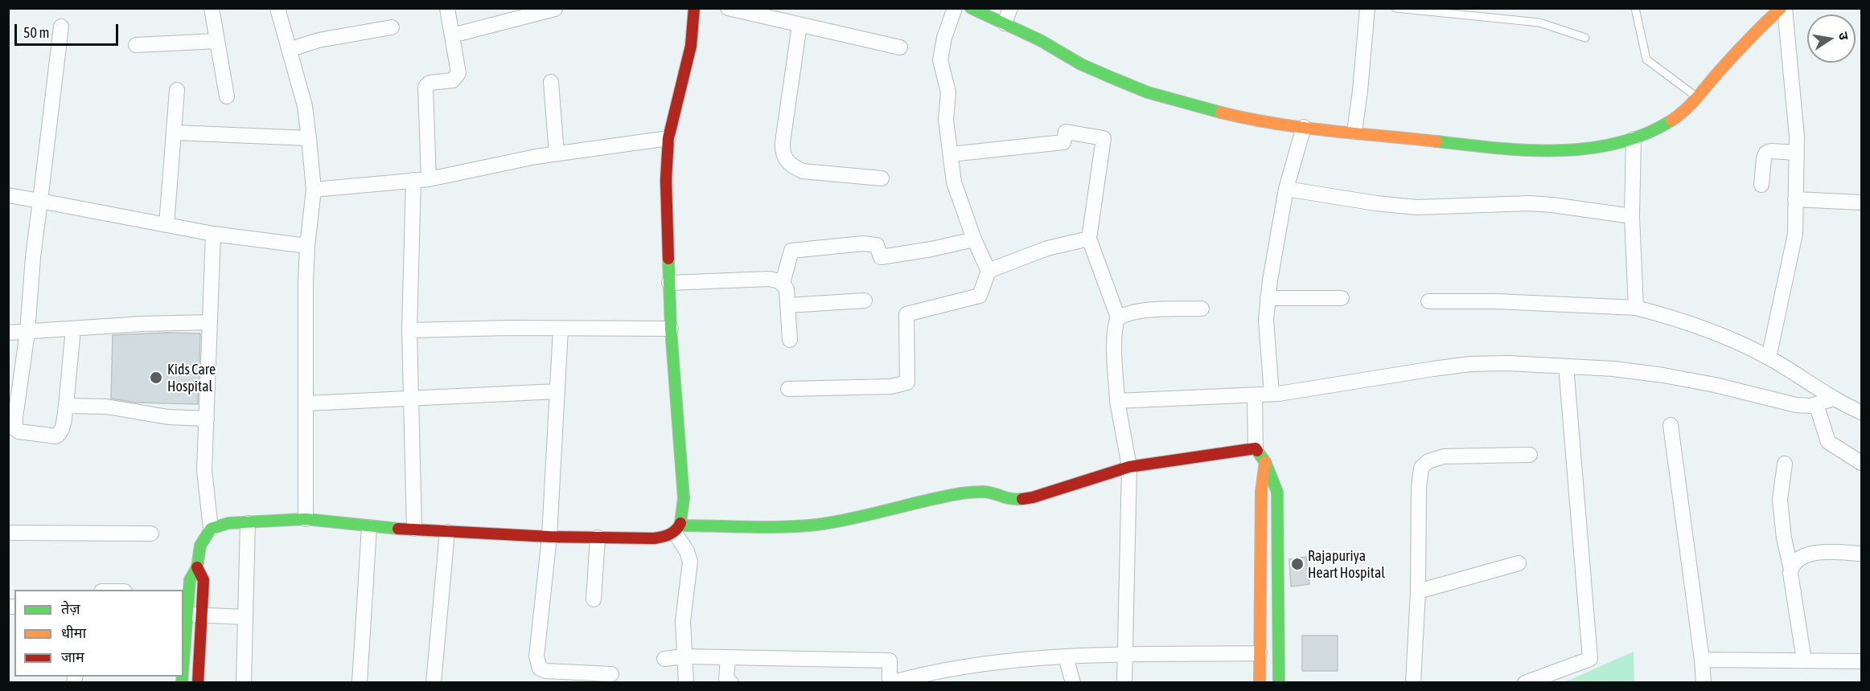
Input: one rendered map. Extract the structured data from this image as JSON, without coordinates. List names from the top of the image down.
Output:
{
  "places": ["Kids Care Hospital", "Rajapuriya Heart Hospital"],
  "legend": ["तेज़", "धीमा", "जाम"],
  "scale_bar": "50 m",
  "north": "right"
}
